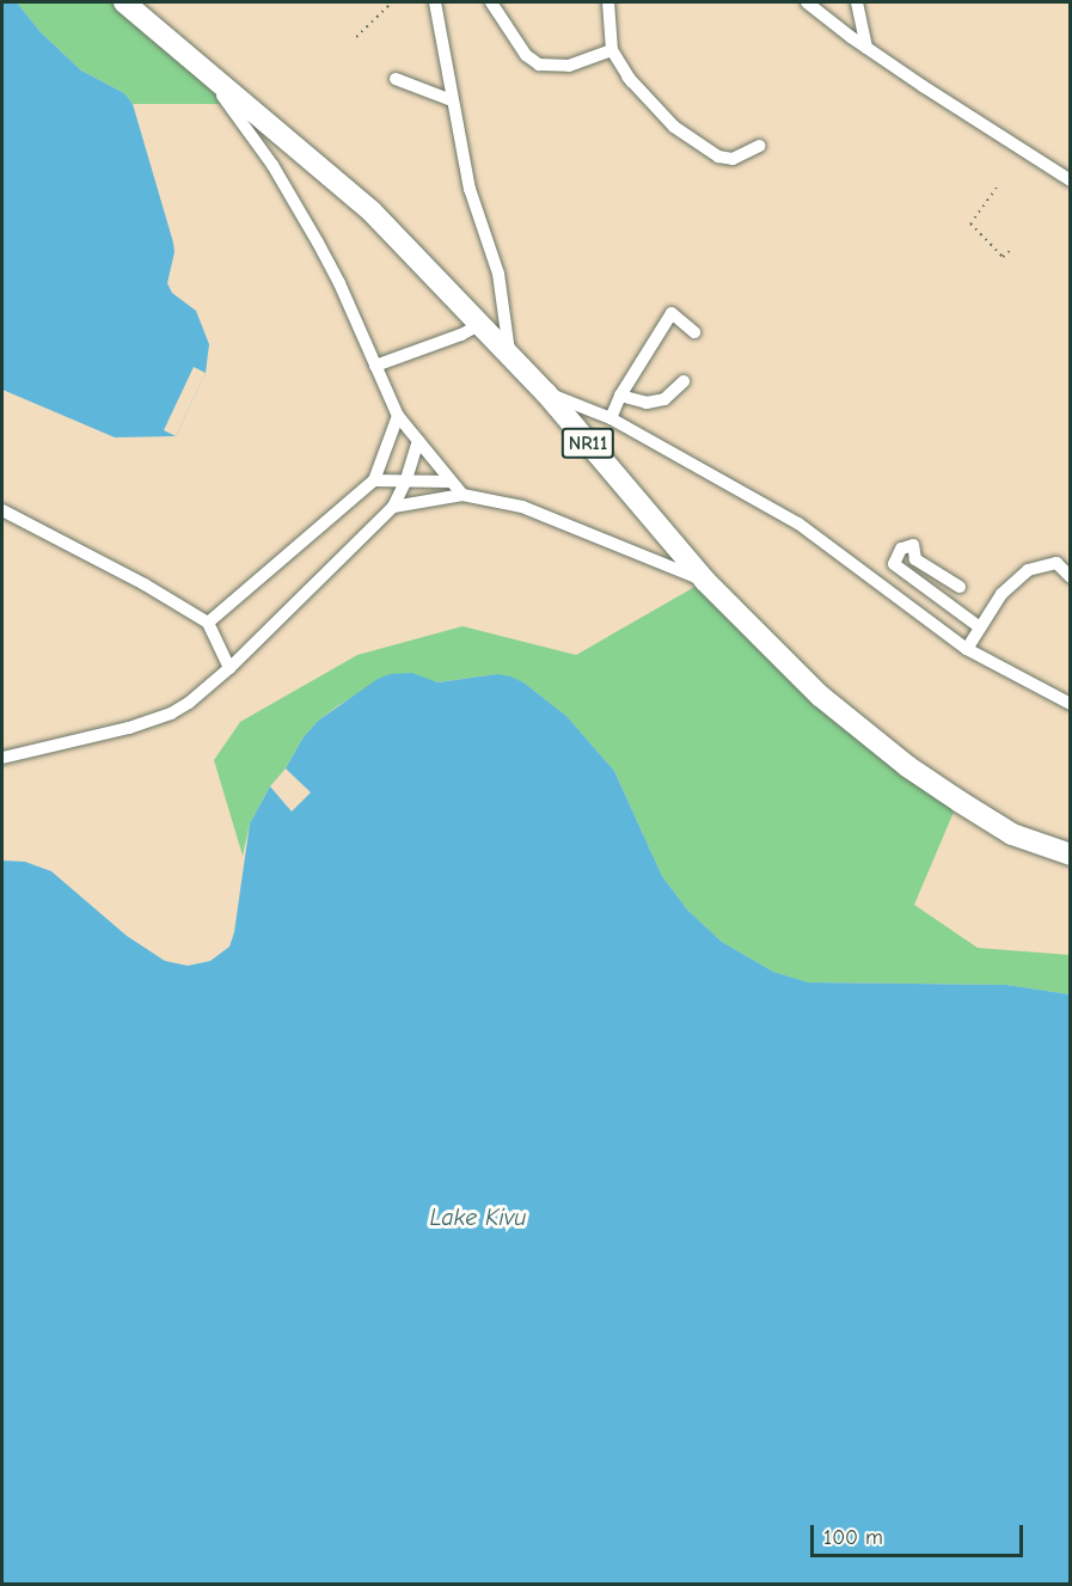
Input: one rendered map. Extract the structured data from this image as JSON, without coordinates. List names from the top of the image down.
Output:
{
  "streets": {
    "highway": ["NR11"]
  },
  "water": ["Lake Kivu"],
  "scale_bar": "100 m"
}
